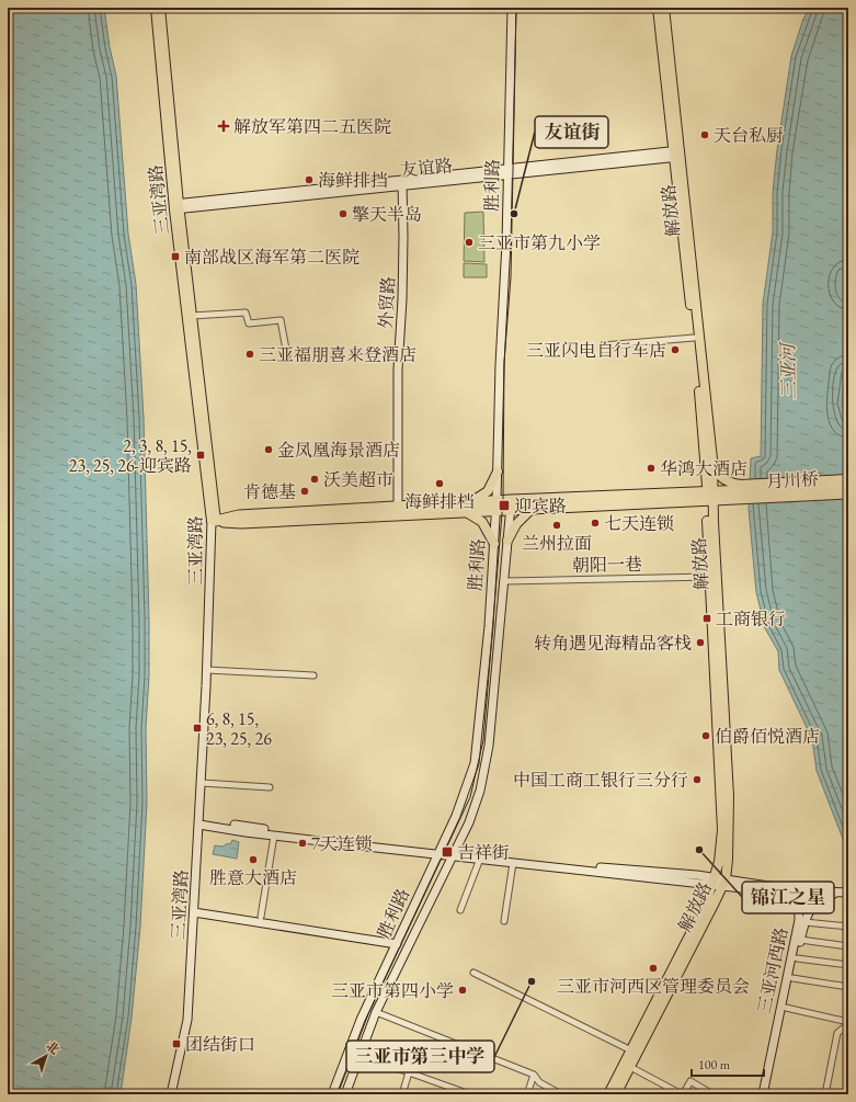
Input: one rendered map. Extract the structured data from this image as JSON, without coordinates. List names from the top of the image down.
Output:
{
  "streets": {
    "highway": ["月川桥"],
    "main road": [
      "友谊路",
      "胜利路",
      "三亚湾路",
      "解放路",
      "外贸路",
      "三亚河西路"
    ],
    "street": ["朝阳一巷"]
  },
  "crossings": [
    ["友谊路", "胜利路"],
    ["友谊路", "三亚湾路"],
    ["友谊路", "解放路"],
    ["友谊路", "外贸路"],
    ["胜利路", "朝阳一巷"],
    ["解放路", "朝阳一巷"],
    ["解放路", "三亚河西路"]
  ],
  "water": ["三亚河"],
  "places": {
    "health": ["解放军第四二五医院"],
    "other": [
      "天台私厨",
      "海鲜排挡",
      "擎天半岛",
      "友谊街",
      "三亚市第九小学",
      "三亚闪电自行车店",
      "三亚福朋喜来登酒店",
      "金凤凰海景酒店",
      "华鸿大酒店",
      "沃美超市",
      "海鲜排档",
      "肯德基",
      "七天连锁",
      "兰州拉面",
      "转角遇见海精品客栈",
      "伯爵佰悦酒店",
      "中国工商工银行三分行",
      "7天连锁",
      "锦江之星",
      "胜意大酒店",
      "三亚市河西区管理委员会",
      "三亚市第三中学",
      "三亚市第四小学"
    ],
    "transit": [
      "南部战区海军第二医院",
      "2, 3, 8, 15, 23, 25, 26-迎宾路",
      "迎宾路",
      "工商银行",
      "6, 8, 15, 23, 25, 26",
      "吉祥街",
      "团结街口"
    ]
  },
  "scale_bar": "100 m",
  "north": "top right"
}
